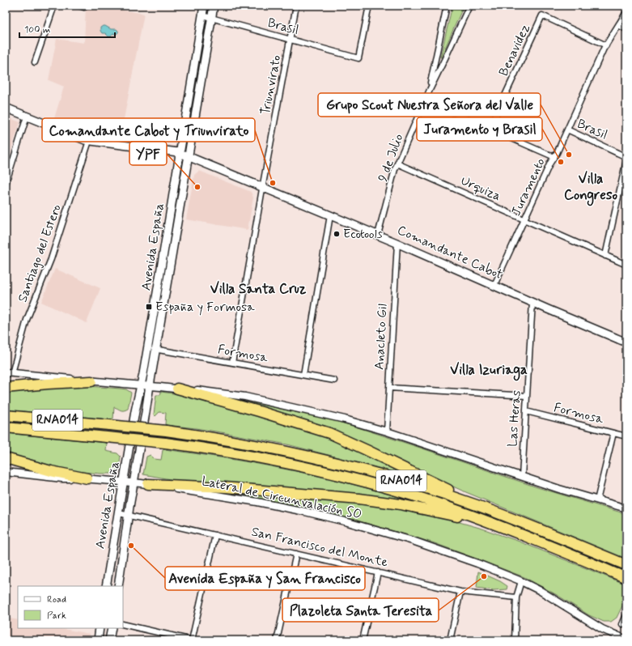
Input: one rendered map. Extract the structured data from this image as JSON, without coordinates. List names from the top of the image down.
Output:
{
  "streets": {
    "highway": ["RNA014"],
    "main road": ["Avenida España", "Comandante Cabot"],
    "street": [
      "Brasil",
      "Benavidez",
      "Triunvirato",
      "9 de Julio",
      "Juramento",
      "Urquiza",
      "Santiago del Estero",
      "Anacleto Gil",
      "Formosa",
      "Las Heras",
      "Lateral de Circunvalación SO",
      "San Francisco del Monte"
    ]
  },
  "crossings": [
    ["Brasil", "Triunvirato"],
    ["Brasil", "Juramento"],
    ["Brasil", "Avenida España"],
    ["Benavidez", "Juramento"],
    ["Triunvirato", "Comandante Cabot"],
    ["Triunvirato", "Formosa"],
    ["9 de Julio", "Urquiza"],
    ["9 de Julio", "Comandante Cabot"],
    ["Juramento", "Urquiza"],
    ["Juramento", "Comandante Cabot"],
    ["Avenida España", "Comandante Cabot"],
    ["Avenida España", "Formosa"],
    ["Avenida España", "Lateral de Circunvalación SO"],
    ["Avenida España", "San Francisco del Monte"],
    ["Comandante Cabot", "Santiago del Estero"],
    ["Comandante Cabot", "Anacleto Gil"],
    ["Comandante Cabot", "Las Heras"],
    ["Formosa", "Las Heras"]
  ],
  "districts": ["Villa Congreso", "Villa Santa Cruz", "Villa Izuriaga"],
  "places": {
    "other": [
      "Grupo Scout Nuestra Señora del Valle",
      "Juramento y Brasil",
      "Comandante Cabot y Triunvirato",
      "YPF",
      "Ecotools",
      "Avenida España y San Francisco",
      "Plazoleta Santa Teresita"
    ],
    "transit": ["España y Formosa"]
  },
  "legend": ["Road", "Park"],
  "scale_bar": "100 m"
}
